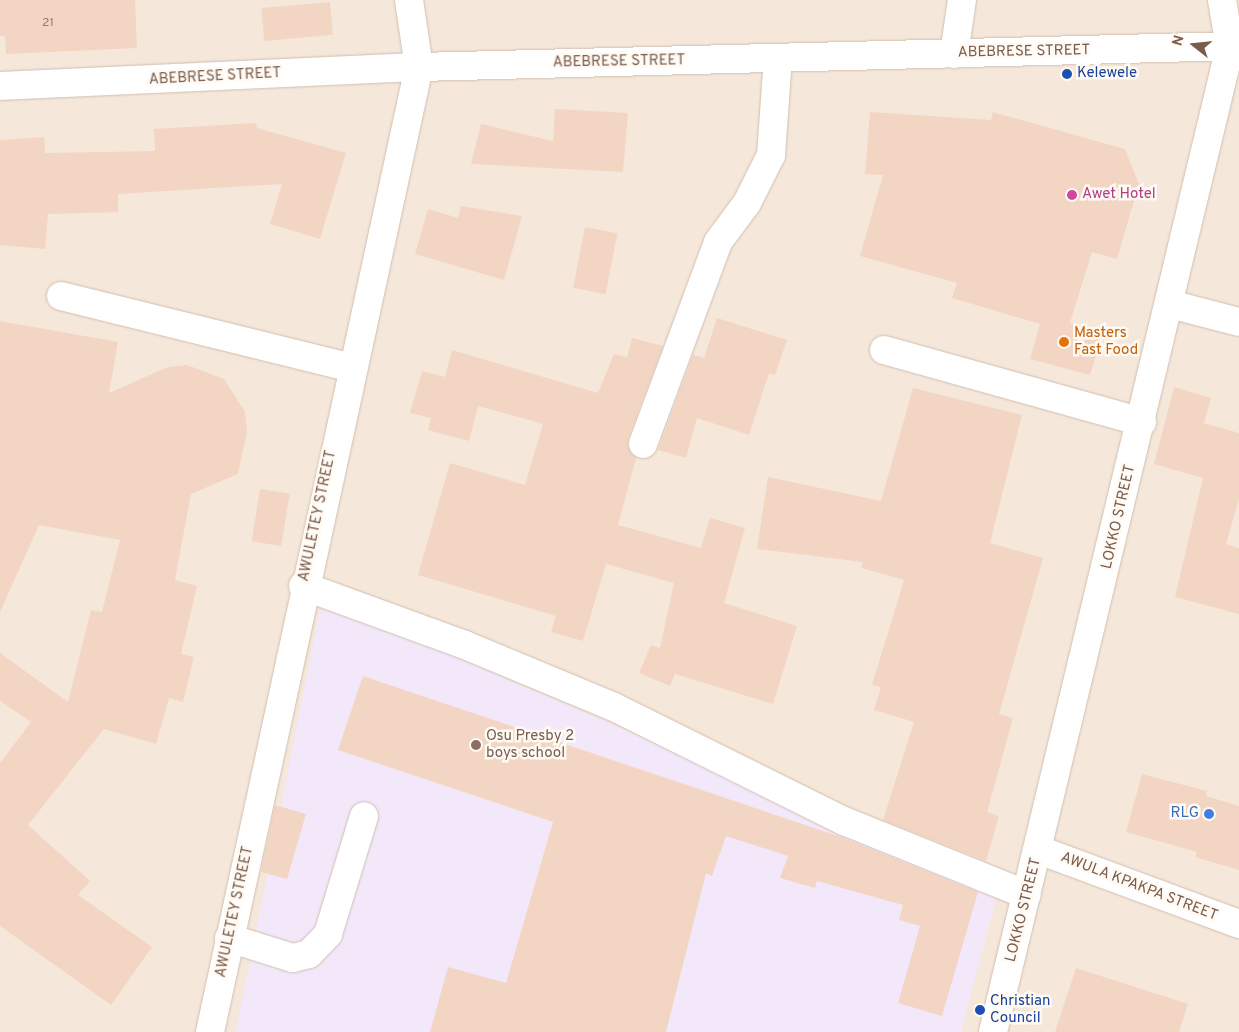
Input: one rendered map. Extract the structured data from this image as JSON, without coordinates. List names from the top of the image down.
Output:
{
  "streets": {
    "street": [
      "ABEBRESE STREET",
      "AWULETEY STREET",
      "LOKKO STREET",
      "AWULA KPAKPA STREET"
    ]
  },
  "crossings": [
    ["ABEBRESE STREET", "AWULETEY STREET"],
    ["ABEBRESE STREET", "LOKKO STREET"],
    ["LOKKO STREET", "AWULA KPAKPA STREET"]
  ],
  "places": [
    "Kelewele",
    "Awet Hotel",
    "Masters Fast Food",
    "Osu Presby 2 boys school",
    "RLG",
    "Christian Council"
  ],
  "house_numbers": ["21"],
  "north": "left"
}
